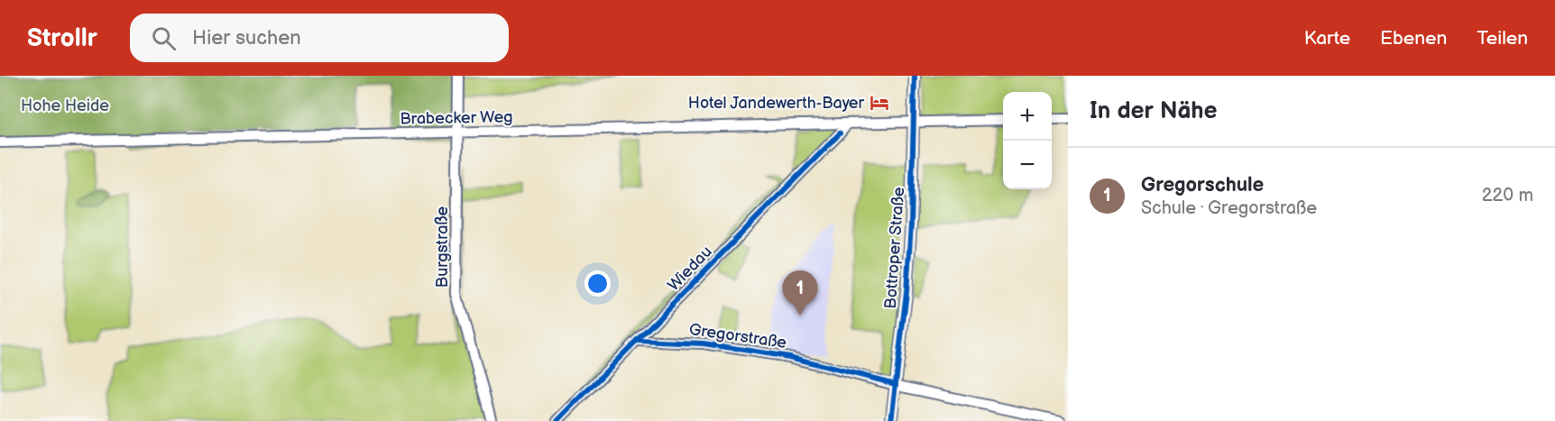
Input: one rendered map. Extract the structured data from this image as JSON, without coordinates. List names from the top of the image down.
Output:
{
  "streets": {
    "main road": ["Bottroper Straße"],
    "street": [
      "Brabecker Weg",
      "Burgstraße",
      "Wiedau",
      "Gregorstraße"
    ]
  },
  "crossings": [
    ["Brabecker Weg", "Burgstraße"],
    ["Brabecker Weg", "Bottroper Straße"],
    ["Brabecker Weg", "Wiedau"],
    ["Bottroper Straße", "Gregorstraße"],
    ["Wiedau", "Gregorstraße"]
  ],
  "parks": ["Hohe Heide"],
  "places": {
    "hotel": ["Hotel Jandewerth-Bayer"]
  },
  "page": {
    "header": "Strollr",
    "search": "Hier suchen",
    "nav": ["Karte", "Ebenen", "Teilen"],
    "heading": "In der Nähe",
    "map_buttons": ["+", "−"],
    "list": [
      {
        "mark": "1",
        "name": "Gregorschule",
        "note": "Schule · Gregorstraße",
        "value": "220 m"
      }
    ],
    "pins": "1"
  }
}
